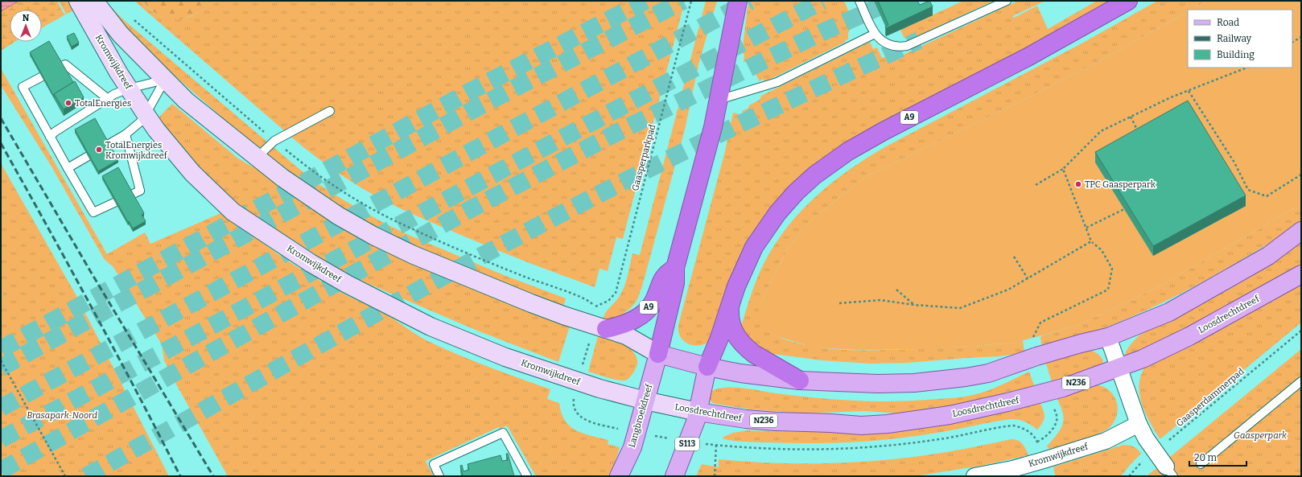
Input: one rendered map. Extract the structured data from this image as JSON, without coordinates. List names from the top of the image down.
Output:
{
  "streets": {
    "highway": ["A9"],
    "main road": [
      "Kromwijkdreef",
      "Loosdrechtdreef",
      "N236",
      "Langbroekdreef",
      "S113"
    ],
    "path": ["Gaasperparkpad", "Gaasperdammerpad"]
  },
  "crossings": [
    ["Kromwijkdreef", "A9"],
    ["Kromwijkdreef", "Loosdrechtdreef"],
    ["Kromwijkdreef", "Langbroekdreef"],
    ["A9", "Langbroekdreef"],
    ["A9", "S113"],
    ["Loosdrechtdreef", "Langbroekdreef"],
    ["Loosdrechtdreef", "S113"]
  ],
  "parks": ["Brasapark-Noord", "Gaasperpark"],
  "places": ["TotalEnergies", "TotalEnergies Kromwijkdreef", "TPC Gaasperpark"],
  "legend": ["Road", "Railway", "Building"],
  "scale_bar": "20 m",
  "north": "top"
}
